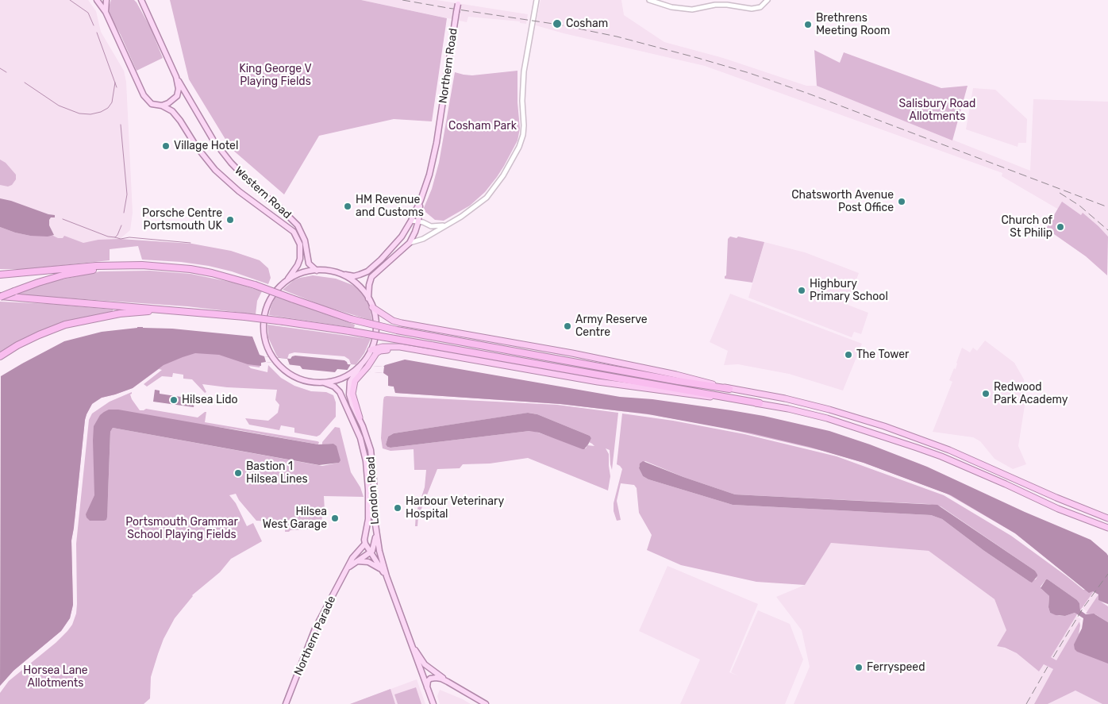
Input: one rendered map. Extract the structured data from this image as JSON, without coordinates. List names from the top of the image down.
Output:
{
  "streets": {
    "main road": [
      "Northern Road",
      "Western Road",
      "London Road",
      "Northern Parade"
    ]
  },
  "crossings": [
    ["Northern Road", "Western Road"],
    ["Northern Road", "London Road"],
    ["Western Road", "London Road"],
    ["London Road", "Northern Parade"]
  ],
  "parks": [
    "King George V Playing Fields",
    "Salisbury Road Allotments",
    "Cosham Park",
    "Portsmouth Grammar School Playing Fields",
    "Horsea Lane Allotments"
  ],
  "places": [
    "Cosham",
    "Brethrens Meeting Room",
    "Village Hotel",
    "Chatsworth Avenue Post Office",
    "HM Revenue and Customs",
    "Porsche Centre Portsmouth UK",
    "Church of St Philip",
    "Highbury Primary School",
    "Army Reserve Centre",
    "The Tower",
    "Redwood Park Academy",
    "Hilsea Lido",
    "Bastion 1 Hilsea Lines",
    "Harbour Veterinary Hospital",
    "Hilsea West Garage",
    "Ferryspeed"
  ]
}
